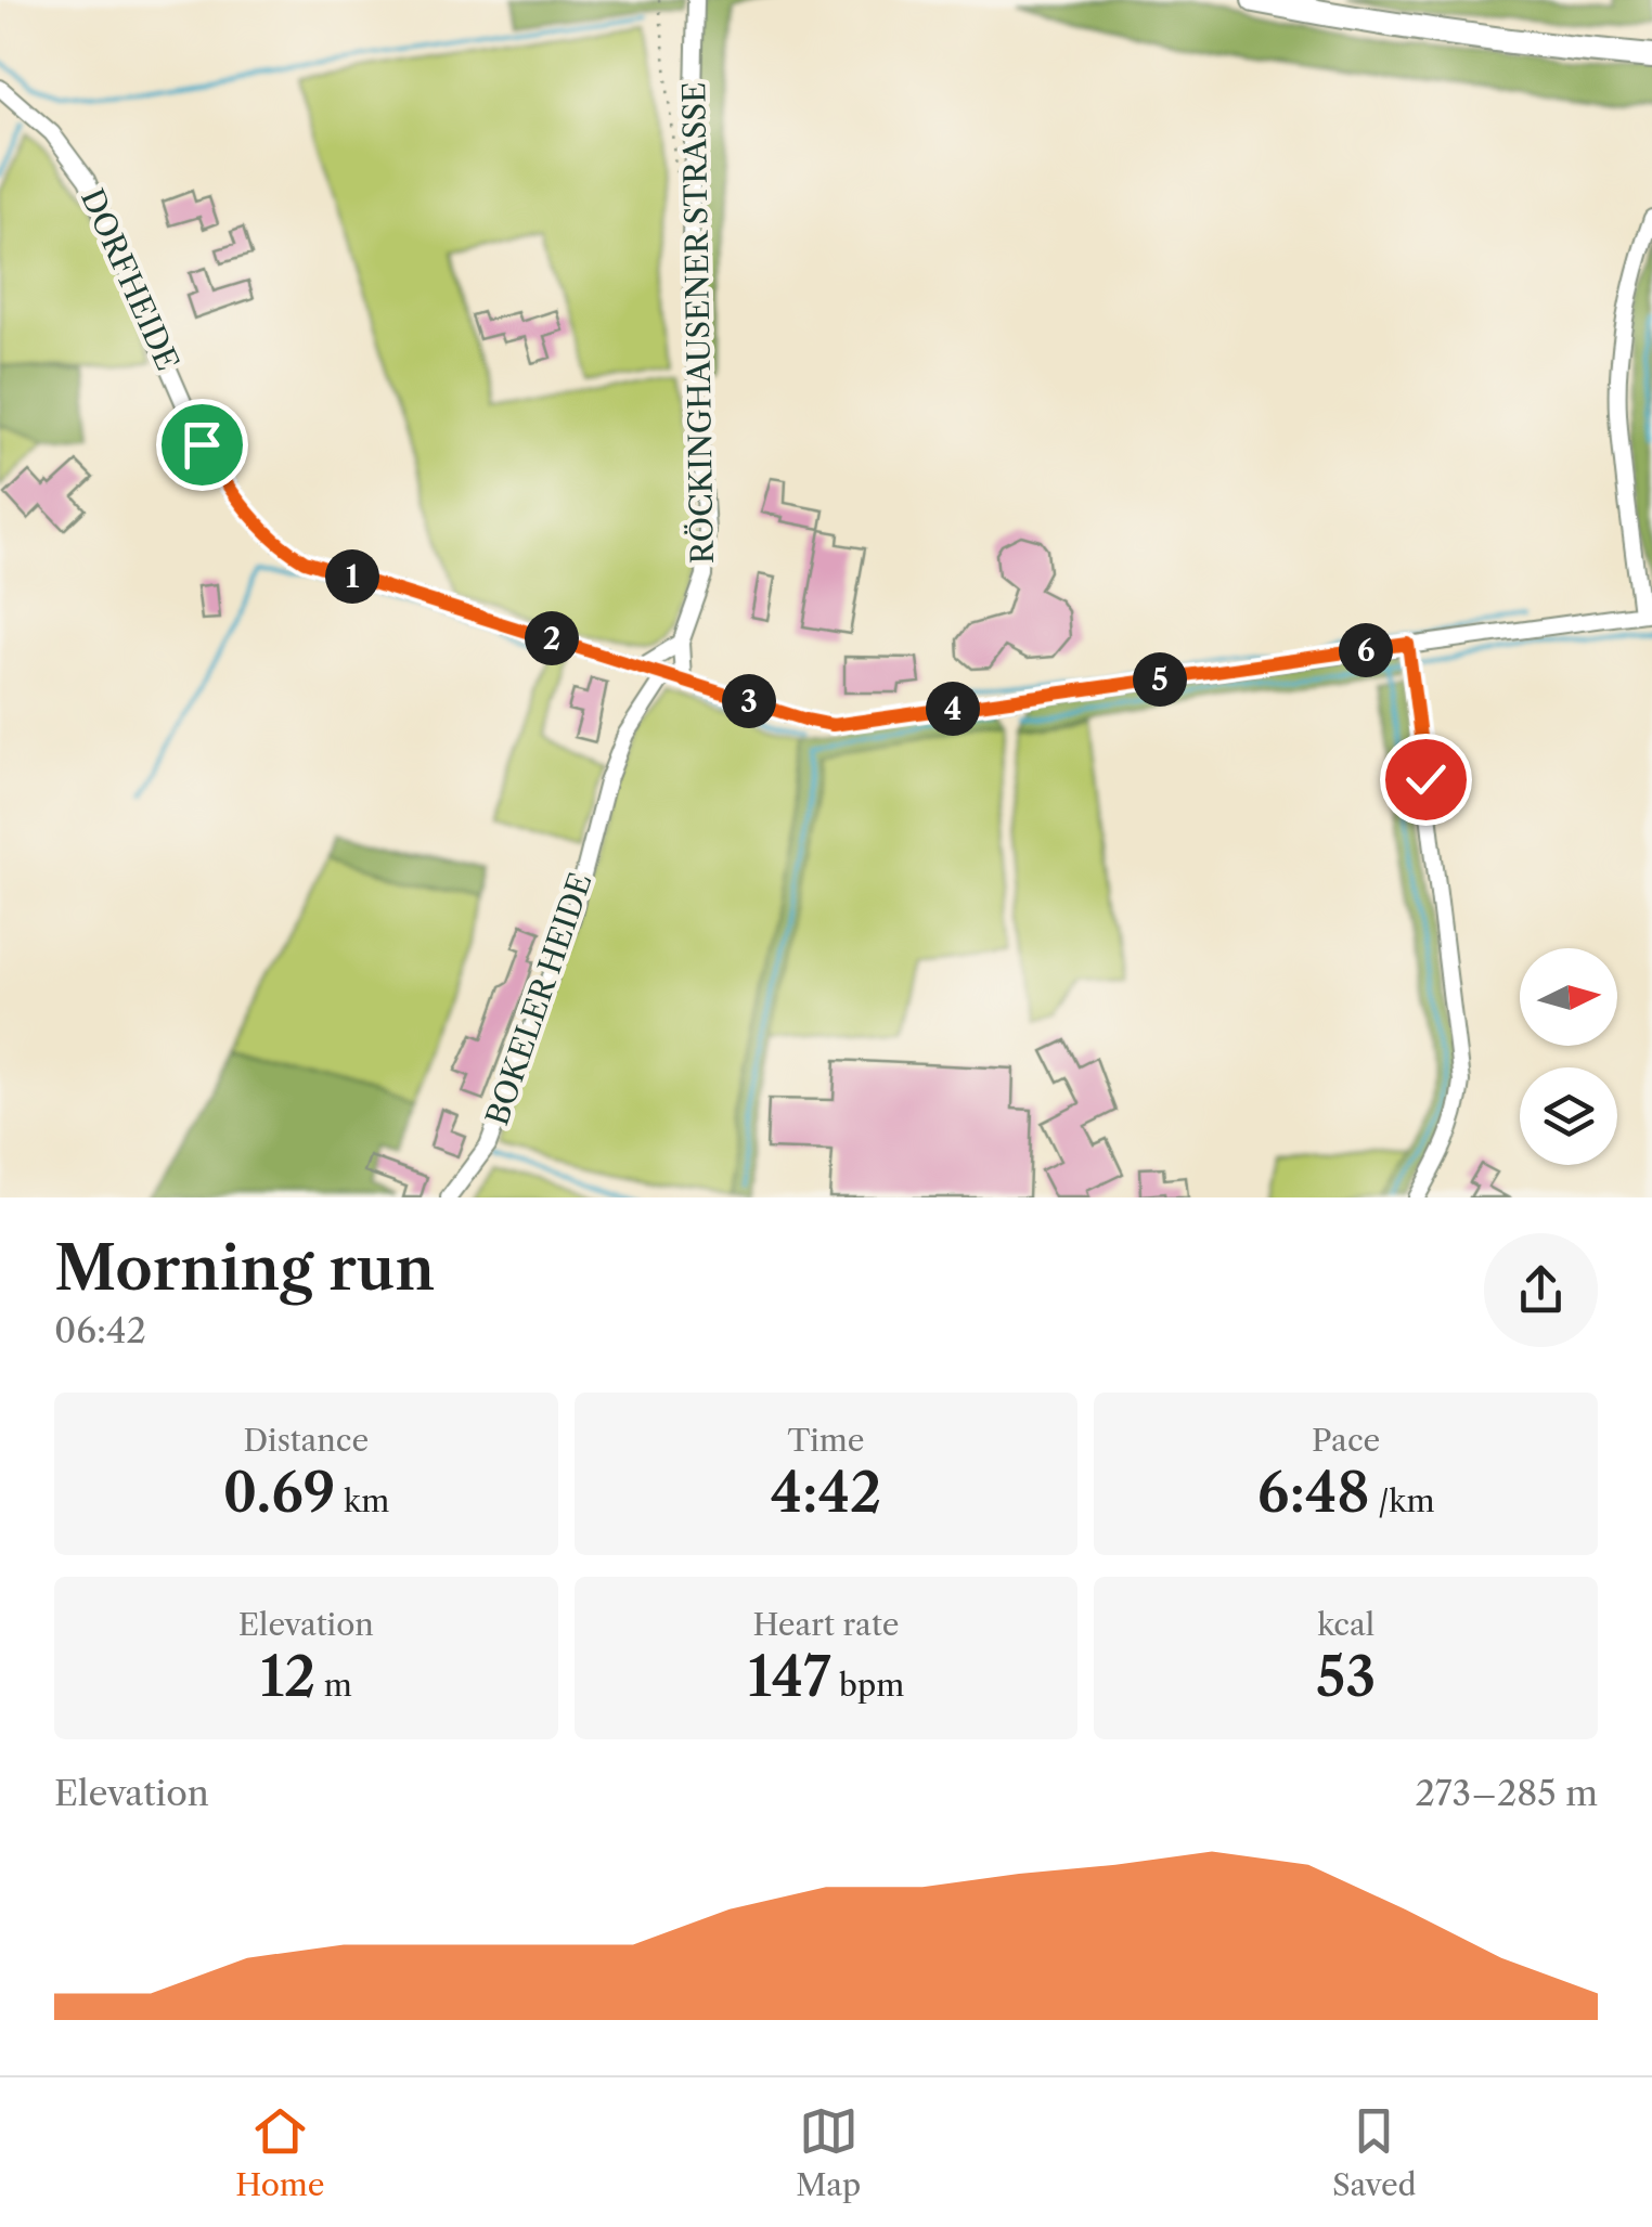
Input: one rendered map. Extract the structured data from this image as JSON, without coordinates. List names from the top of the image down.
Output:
{
  "streets": {
    "street": ["DORFHEIDE", "RÖCKINGHAUSENER STRASSE", "BOKELER HEIDE"]
  },
  "north": "right",
  "page": {
    "pins": [
      "1",
      "2",
      "6",
      "5",
      "3",
      "4"
    ],
    "heading": ["Morning run", "06:42"],
    "stats": [
      ["Distance", "0.69 km"],
      ["Time", "4:42"],
      ["Pace", "6:48 /km"],
      ["Elevation", "12 m"],
      ["Heart rate", "147 bpm"],
      ["kcal", "53"]
    ],
    "chart": ["Elevation", "273–285 m"],
    "tabs": ["Home", "Map", "Saved"]
  }
}
